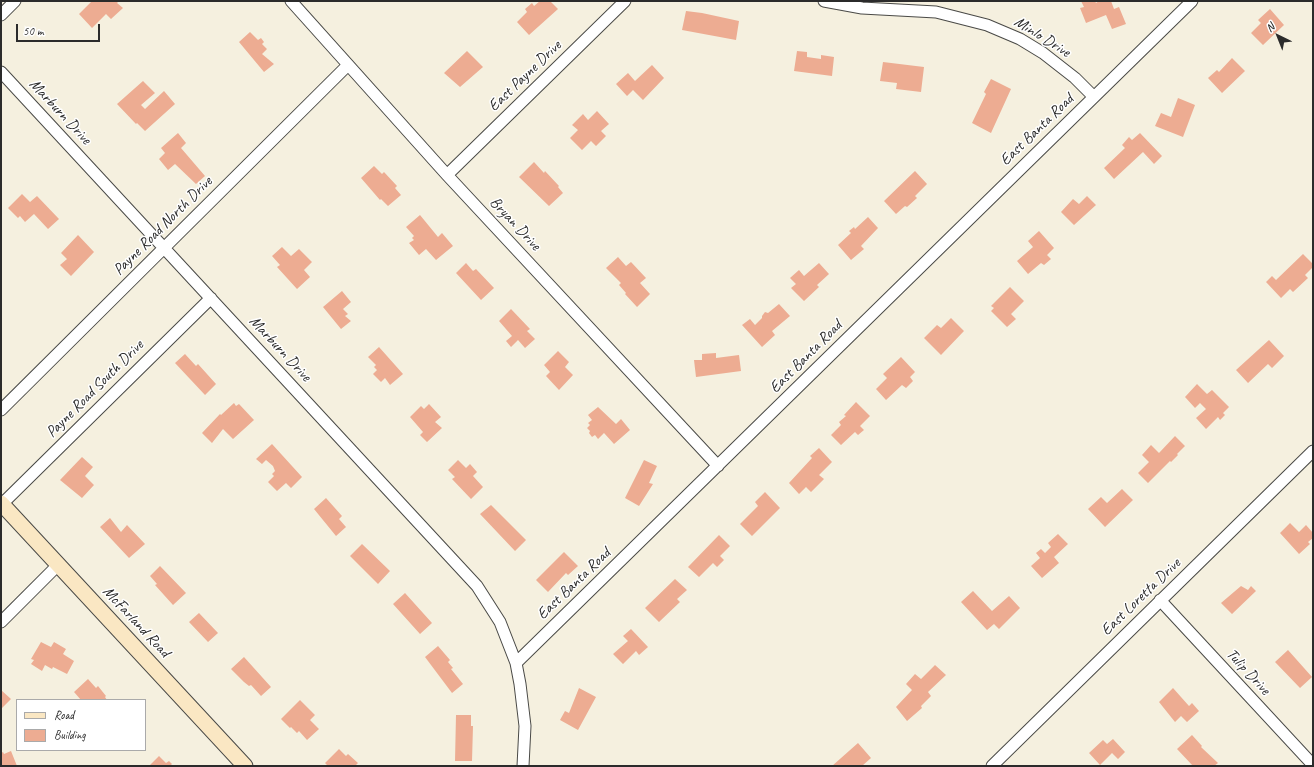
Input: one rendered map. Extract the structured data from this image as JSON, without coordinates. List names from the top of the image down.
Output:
{
  "streets": {
    "street": [
      "Minlo Drive",
      "East Payne Drive",
      "Marburn Drive",
      "East Banta Road",
      "Bryan Drive",
      "Payne Road North Drive",
      "Payne Road South Drive",
      "East Loretta Drive",
      "McFarland Road",
      "Tulip Drive"
    ]
  },
  "crossings": [
    ["Minlo Drive", "East Banta Road"],
    ["East Payne Drive", "Bryan Drive"],
    ["Marburn Drive", "East Banta Road"],
    ["Marburn Drive", "Payne Road North Drive"],
    ["Marburn Drive", "Payne Road South Drive"],
    ["East Banta Road", "Bryan Drive"],
    ["Bryan Drive", "Payne Road North Drive"],
    ["Payne Road South Drive", "McFarland Road"],
    ["East Loretta Drive", "Tulip Drive"]
  ],
  "legend": ["Road", "Building"],
  "scale_bar": "50 m",
  "north": "top left"
}
